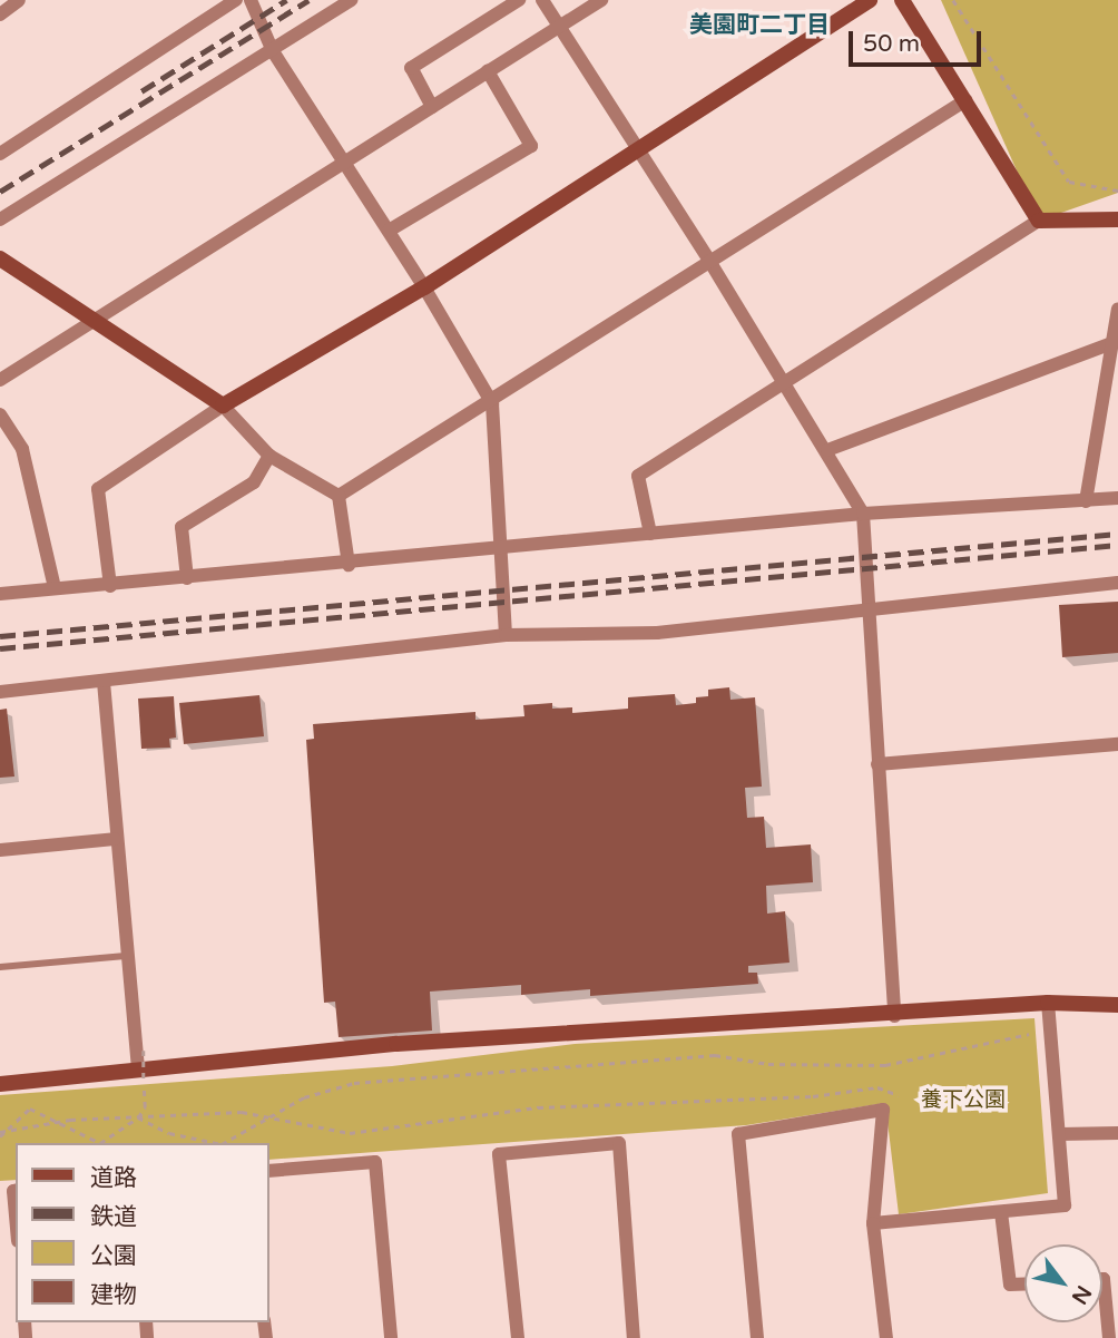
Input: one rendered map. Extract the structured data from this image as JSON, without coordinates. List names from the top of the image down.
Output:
{
  "districts": ["美園町二丁目"],
  "parks": ["養下公園"],
  "legend": [
    "道路",
    "鉄道",
    "公園",
    "建物"
  ],
  "scale_bar": "50 m",
  "north": "bottom right"
}
